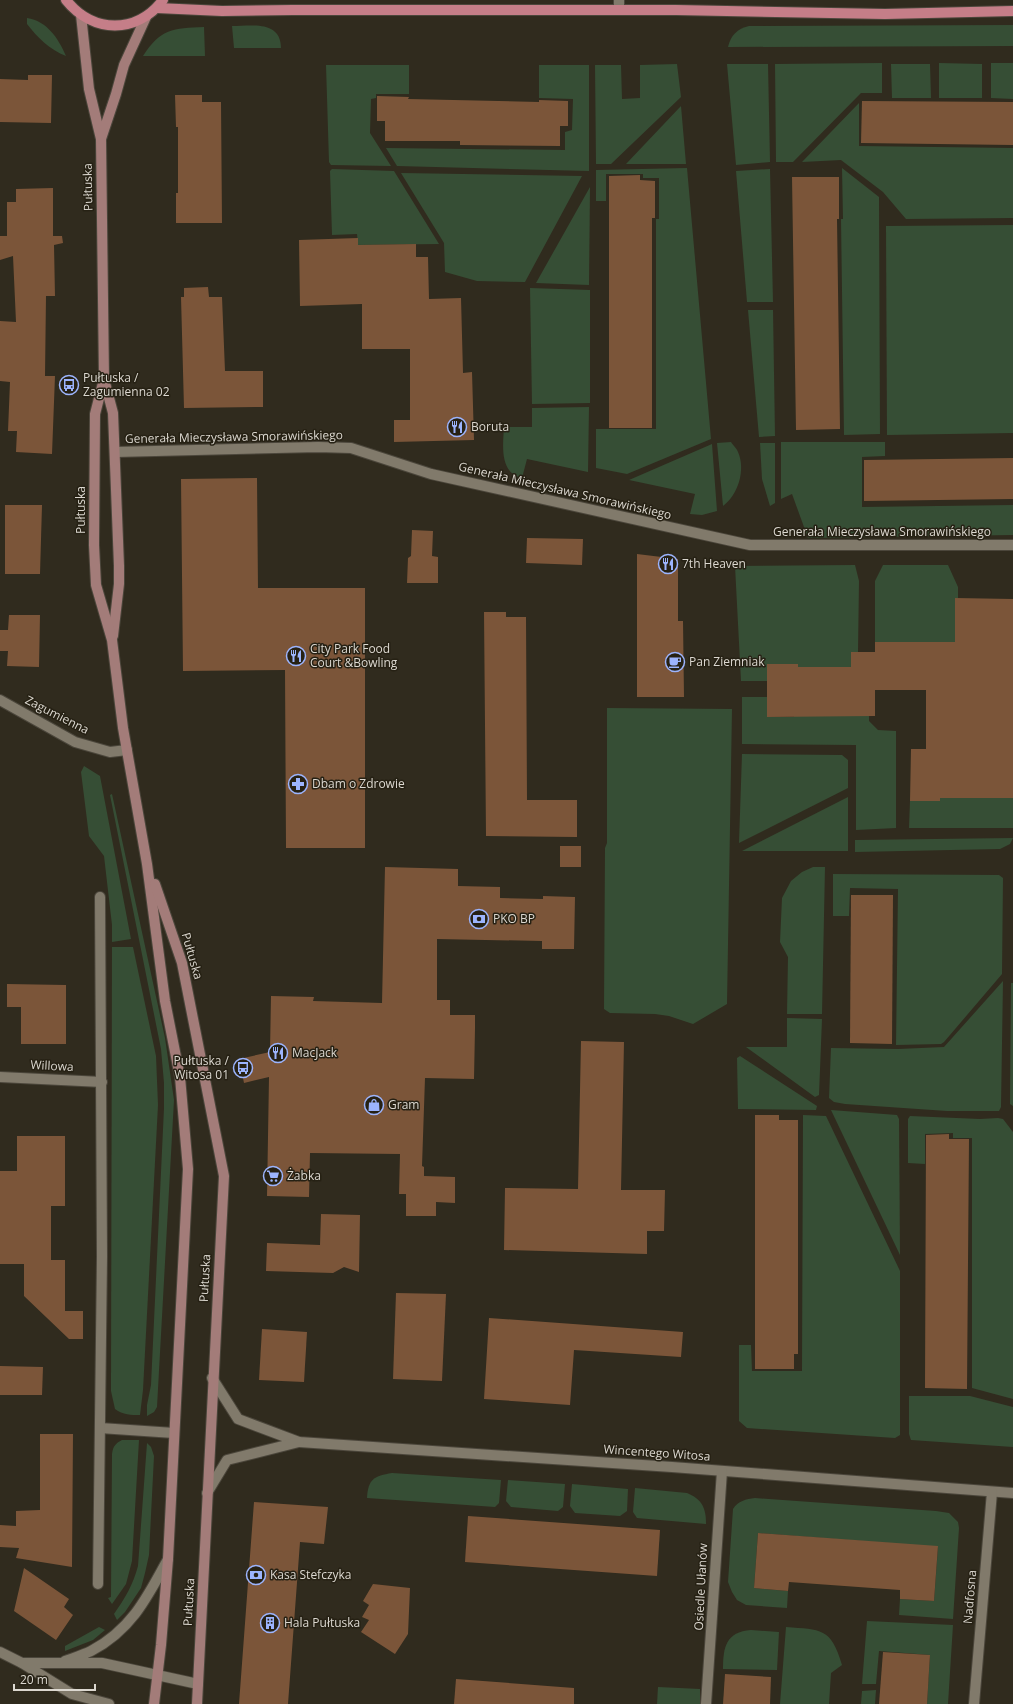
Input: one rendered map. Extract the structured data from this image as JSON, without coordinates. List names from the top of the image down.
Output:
{
  "streets": {
    "main road": ["Pułtuska"],
    "street": [
      "Generała Mieczysława Smorawińskiego",
      "Zagumienna",
      "Willowa",
      "Wincentego Witosa",
      "Osiedle Ułanów",
      "Nadfosna"
    ]
  },
  "crossings": [
    ["Pułtuska", "Generała Mieczysława Smorawińskiego"],
    ["Pułtuska", "Zagumienna"],
    ["Pułtuska", "Wincentego Witosa"],
    ["Wincentego Witosa", "Osiedle Ułanów"],
    ["Wincentego Witosa", "Nadfosna"]
  ],
  "places": {
    "bus stop": ["Pułtuska / Zagumienna 02", "Pułtuska / Witosa 01"],
    "restaurant": [
      "Boruta",
      "7th Heaven",
      "City Park Food Court &Bowling",
      "MacJack"
    ],
    "cafe": ["Pan Ziemniak"],
    "pharmacy": ["Dbam o Zdrowie"],
    "bank": ["PKO BP", "Kasa Stefczyka"],
    "shop": ["Gram"],
    "supermarket": ["Żabka"],
    "building": ["Hala Pułtuska"]
  },
  "scale_bar": "20 m"
}
